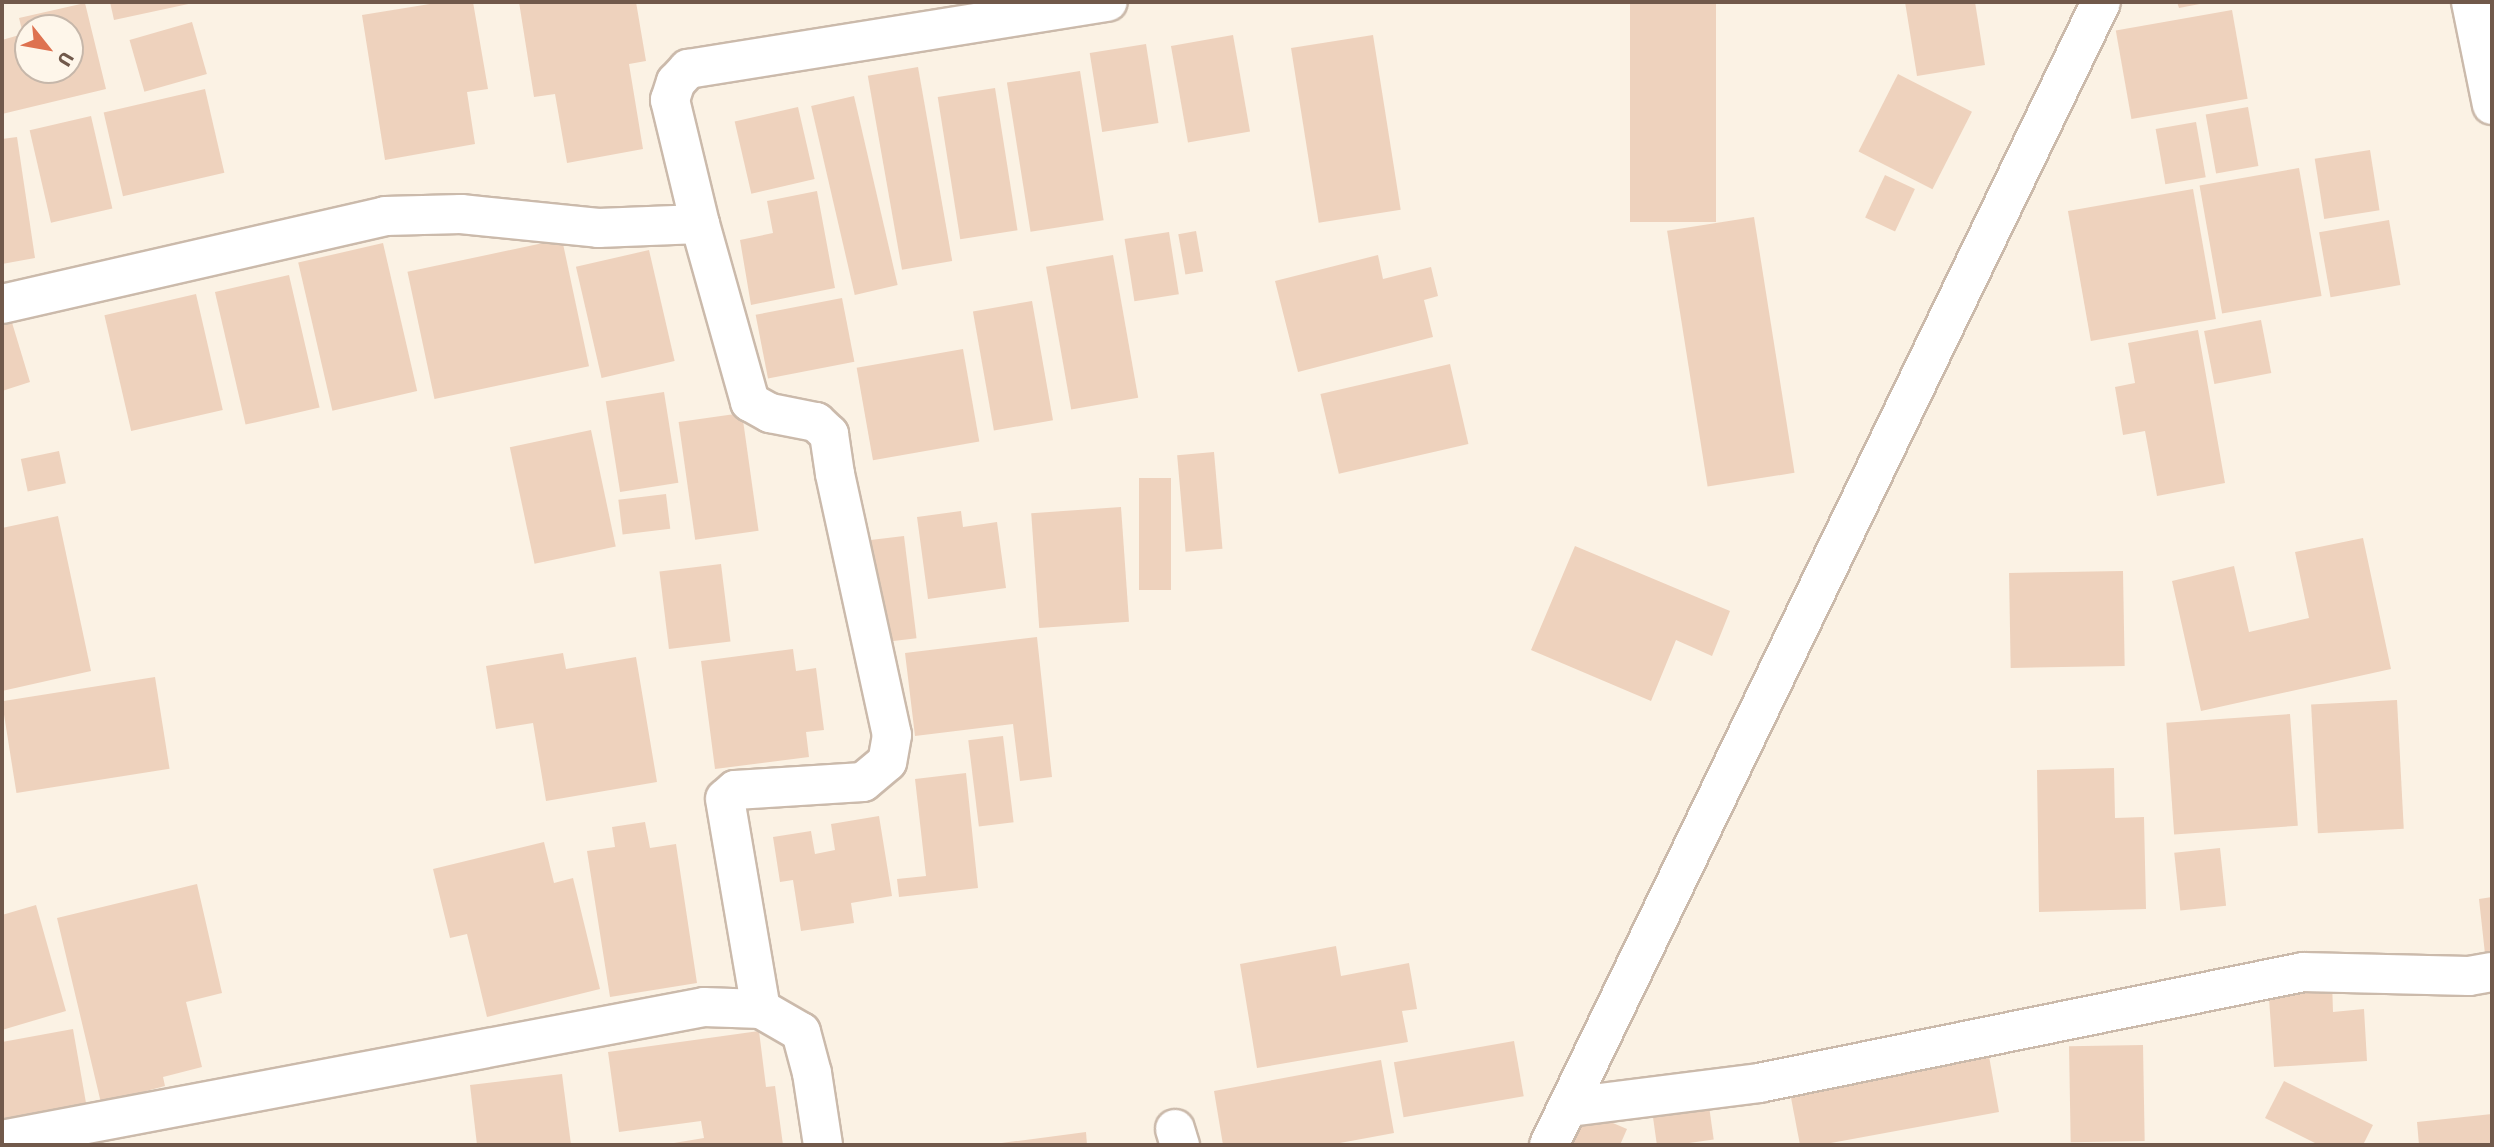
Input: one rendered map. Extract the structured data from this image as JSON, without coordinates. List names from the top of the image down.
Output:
{
  "north": "bottom right"
}
